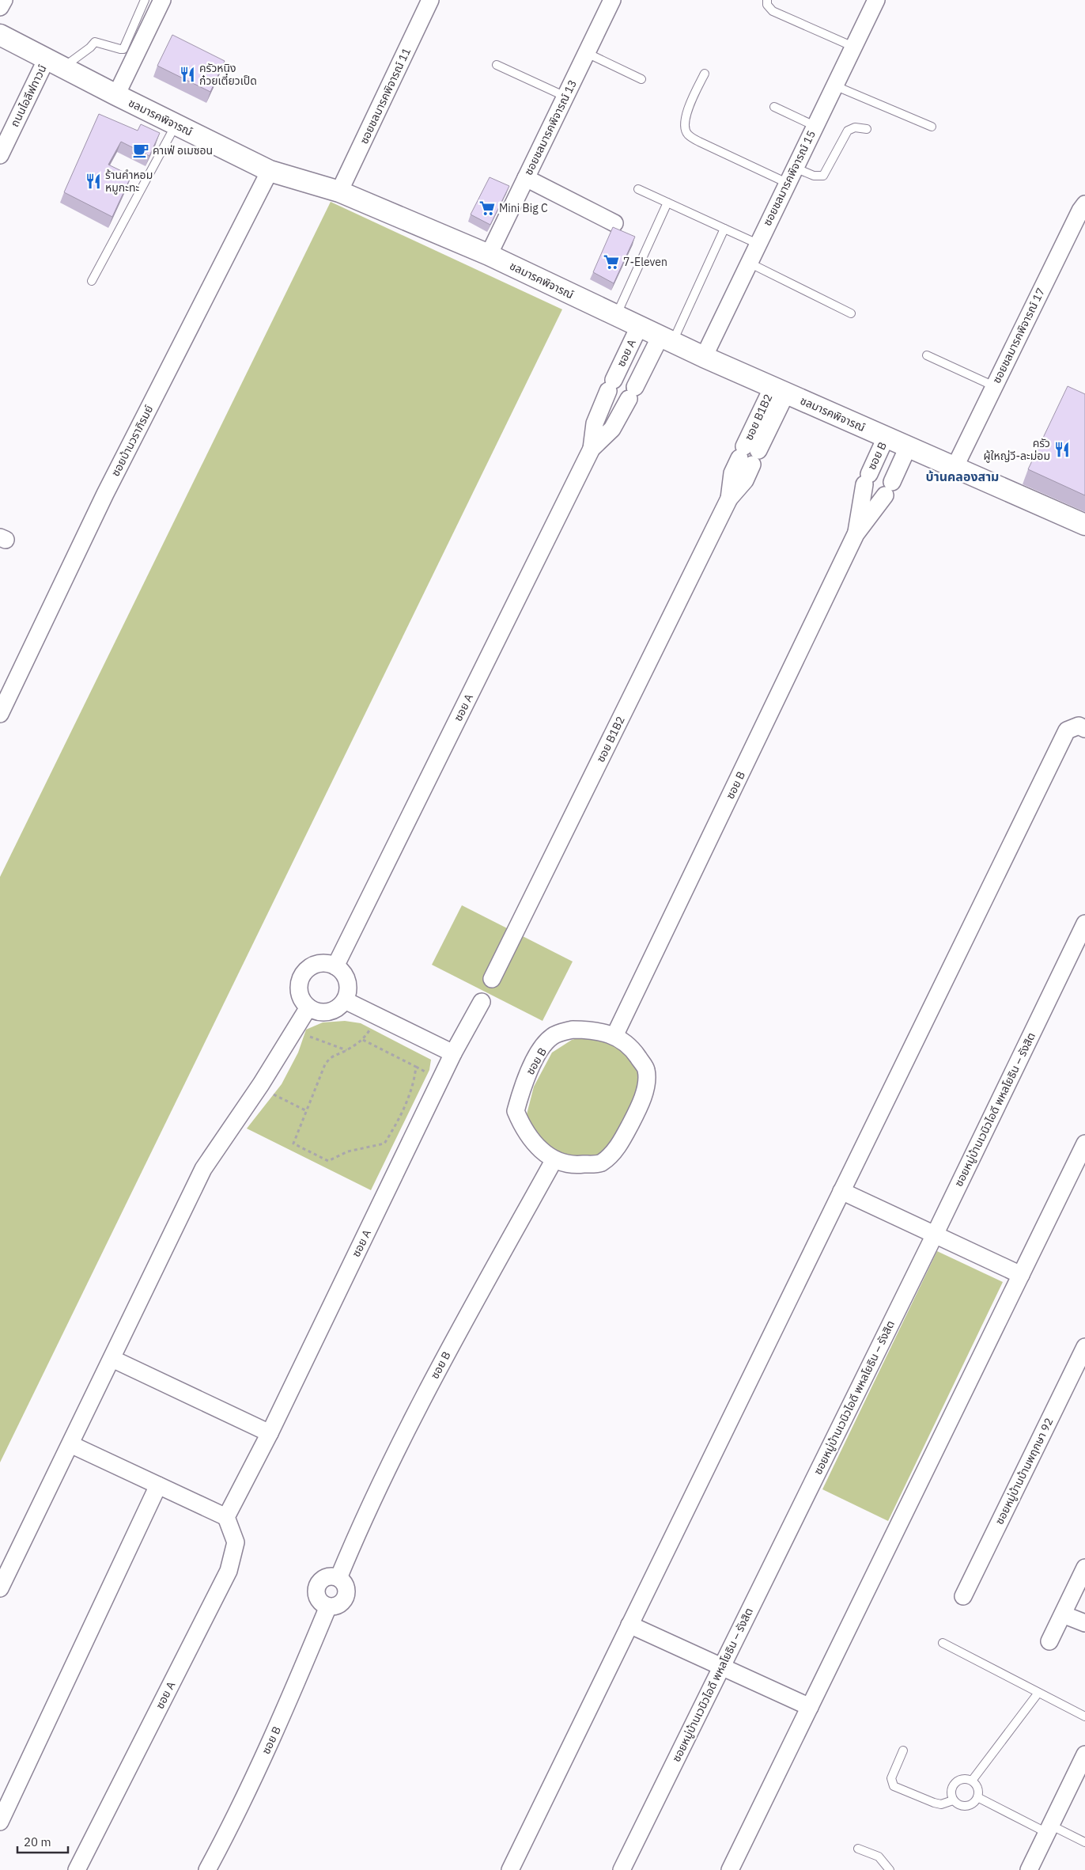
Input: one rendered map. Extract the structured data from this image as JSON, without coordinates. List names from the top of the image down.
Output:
{
  "streets": {
    "street": [
      "ถนนไอลีฟทาวน์",
      "ซอยชลมารคพิจารณ์ 11",
      "ชลมารคพิจารณ์",
      "ซอยชลมารคพิจารณ์ 13",
      "ซอยชลมารคพิจารณ์ 15",
      "ซอยชลมารคพิจารณ์ 17",
      "ซอย A",
      "ซอย B1B2",
      "ซอยบ้านวราภิรมย์",
      "ซอย B",
      "ซอยหมู่บ้านเวนิวไอดี พหลโยธิน – รังสิต",
      "ซอยหมู่บ้านบ้านพฤกษา 92"
    ]
  },
  "crossings": [
    ["ถนนไอลีฟทาวน์", "ชลมารคพิจารณ์"],
    ["ซอยชลมารคพิจารณ์ 11", "ชลมารคพิจารณ์"],
    ["ชลมารคพิจารณ์", "ซอยชลมารคพิจารณ์ 13"],
    ["ชลมารคพิจารณ์", "ซอยชลมารคพิจารณ์ 15"],
    ["ชลมารคพิจารณ์", "ซอยชลมารคพิจารณ์ 17"],
    ["ชลมารคพิจารณ์", "ซอย A"],
    ["ชลมารคพิจารณ์", "ซอย B1B2"],
    ["ชลมารคพิจารณ์", "ซอยบ้านวราภิรมย์"],
    ["ชลมารคพิจารณ์", "ซอย B"]
  ],
  "districts": ["บ้านคลองสาม"],
  "places": {
    "restaurant": ["ครัวหนิง ก๋วยเตี๋ยวเป็ด", "ร้านคำหอม หมูกะทะ", "ครัว ผู้ใหญ่วี-ละม่อม"],
    "cafe": ["คาเฟ่ อเมซอน"],
    "supermarket": ["Mini Big C", "7-Eleven"]
  },
  "scale_bar": "20 m"
}
